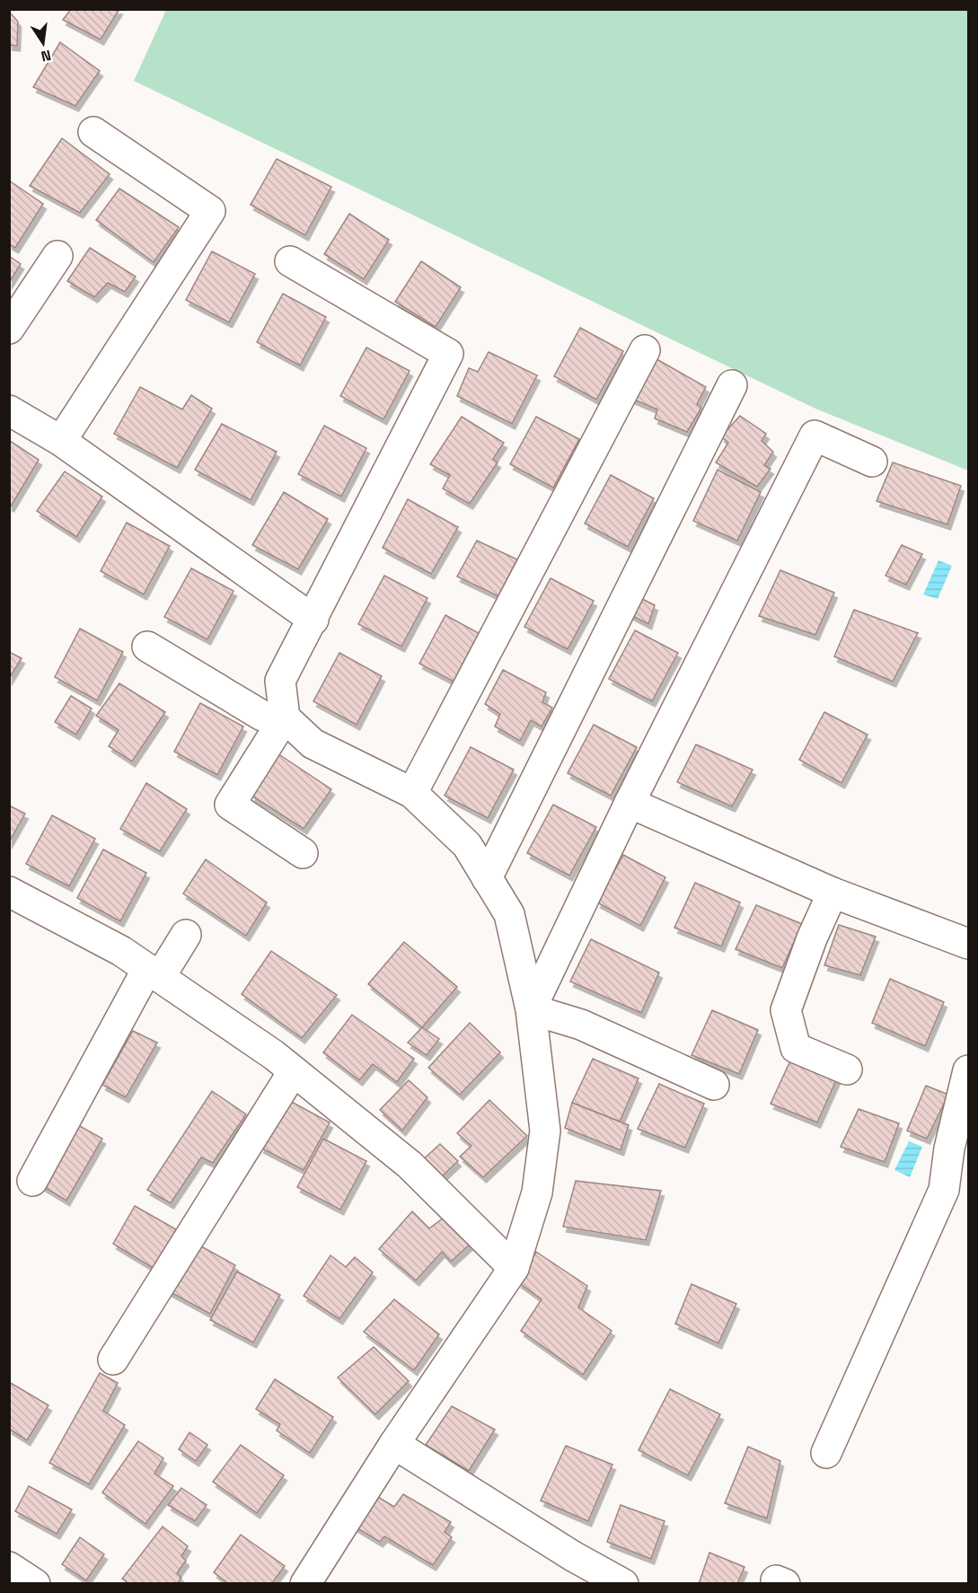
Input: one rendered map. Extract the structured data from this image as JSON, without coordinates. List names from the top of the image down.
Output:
{
  "north": "bottom"
}
